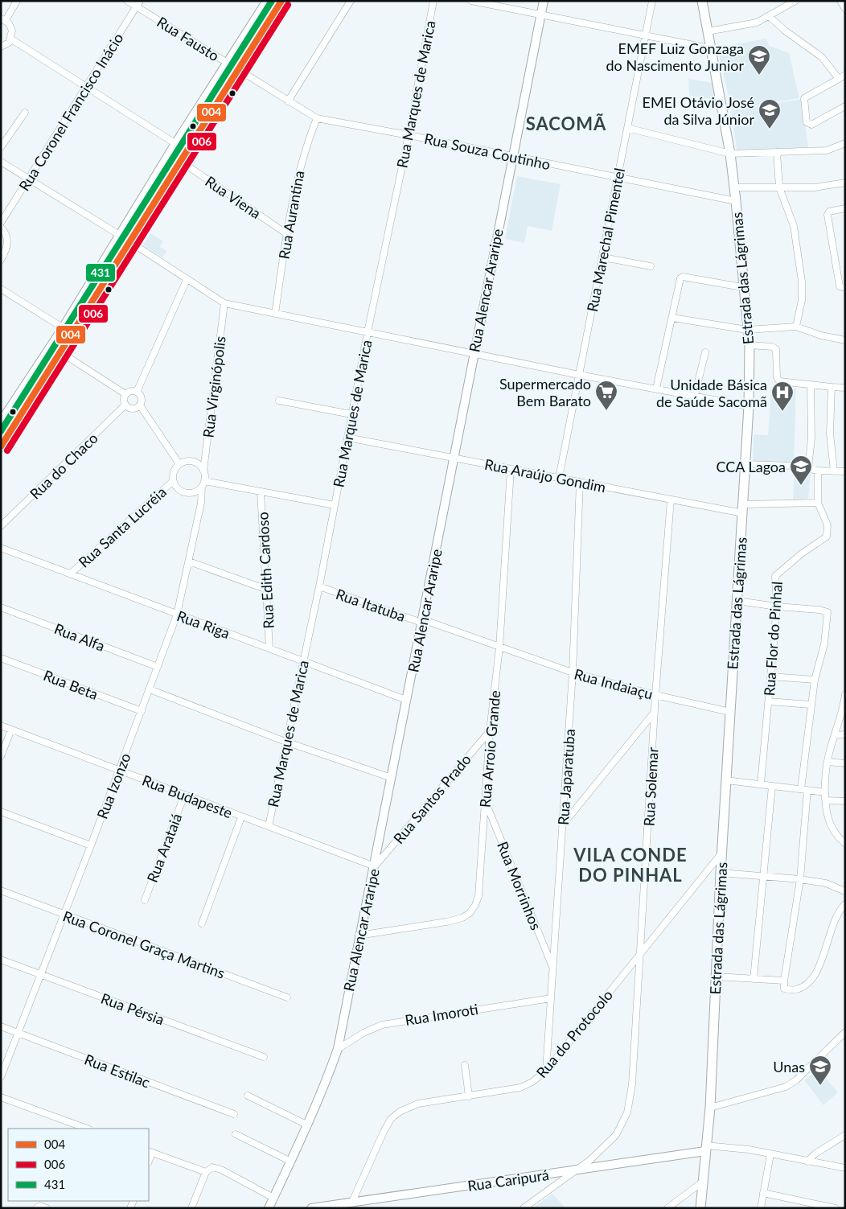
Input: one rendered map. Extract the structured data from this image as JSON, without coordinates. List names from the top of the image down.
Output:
{
  "streets": {
    "main road": ["Estrada das Lágrimas"],
    "street": [
      "Rua Fausto",
      "Rua Marques de Marica",
      "Rua Coronel Francisco Inácio",
      "Rua Souza Coutinho",
      "Rua Viena",
      "Rua Aurantina",
      "Rua Marechal Pimentel",
      "Rua Alencar Araripe",
      "Rua Virginópolis",
      "Rua do Chaco",
      "Rua Araújo Gondim",
      "Rua Santa Lucréia",
      "Rua Edith Cardoso",
      "Rua Itatuba",
      "Rua Riga",
      "Rua Alfa",
      "Rua Flor do Pinhal",
      "Rua Indaiaçu",
      "Rua Beta",
      "Rua Arroio Grande",
      "Rua Japaratuba",
      "Rua Izonzo",
      "Rua Solemar",
      "Rua Budapeste",
      "Rua Santos Prado",
      "Rua Arataiá",
      "Rua Morrinhos",
      "Rua Coronel Graça Martins",
      "Rua Pérsia",
      "Rua Imoroti",
      "Rua do Protocolo",
      "Rua Estilac",
      "Rua Caripurá"
    ]
  },
  "crossings": [
    ["Rua Fausto", "Rua Coronel Francisco Inácio"],
    ["Rua Fausto", "Rua Souza Coutinho"],
    ["Rua Marques de Marica", "Rua Souza Coutinho"],
    ["Rua Marques de Marica", "Rua Araújo Gondim"],
    ["Rua Marques de Marica", "Rua Itatuba"],
    ["Rua Marques de Marica", "Rua Riga"],
    ["Rua Marques de Marica", "Rua Budapeste"],
    ["Rua Souza Coutinho", "Rua Aurantina"],
    ["Rua Souza Coutinho", "Rua Marechal Pimentel"],
    ["Rua Souza Coutinho", "Estrada das Lágrimas"],
    ["Rua Souza Coutinho", "Rua Alencar Araripe"],
    ["Rua Viena", "Rua Aurantina"],
    ["Rua Marechal Pimentel", "Rua Araújo Gondim"],
    ["Estrada das Lágrimas", "Rua Araújo Gondim"],
    ["Estrada das Lágrimas", "Rua Indaiaçu"],
    ["Estrada das Lágrimas", "Rua do Protocolo"],
    ["Estrada das Lágrimas", "Rua Caripurá"],
    ["Rua Alencar Araripe", "Rua Araújo Gondim"],
    ["Rua Alencar Araripe", "Rua Itatuba"],
    ["Rua Alencar Araripe", "Rua Riga"],
    ["Rua Alencar Araripe", "Rua Arroio Grande"],
    ["Rua Alencar Araripe", "Rua Budapeste"],
    ["Rua Alencar Araripe", "Rua Santos Prado"],
    ["Rua Alencar Araripe", "Rua Imoroti"],
    ["Rua Virginópolis", "Rua Santa Lucréia"],
    ["Rua Virginópolis", "Rua Izonzo"],
    ["Rua Araújo Gondim", "Rua Flor do Pinhal"],
    ["Rua Araújo Gondim", "Rua Arroio Grande"],
    ["Rua Araújo Gondim", "Rua Japaratuba"],
    ["Rua Araújo Gondim", "Rua Solemar"],
    ["Rua Santa Lucréia", "Rua Riga"],
    ["Rua Santa Lucréia", "Rua Izonzo"],
    ["Rua Edith Cardoso", "Rua Riga"],
    ["Rua Itatuba", "Rua Indaiaçu"],
    ["Rua Itatuba", "Rua Arroio Grande"],
    ["Rua Riga", "Rua Izonzo"],
    ["Rua Alfa", "Rua Izonzo"],
    ["Rua Indaiaçu", "Rua Arroio Grande"],
    ["Rua Indaiaçu", "Rua Japaratuba"],
    ["Rua Indaiaçu", "Rua Solemar"],
    ["Rua Beta", "Rua Izonzo"],
    ["Rua Arroio Grande", "Rua Santos Prado"],
    ["Rua Arroio Grande", "Rua Morrinhos"],
    ["Rua Japaratuba", "Rua Morrinhos"],
    ["Rua Japaratuba", "Rua Imoroti"],
    ["Rua Japaratuba", "Rua do Protocolo"],
    ["Rua Izonzo", "Rua Budapeste"],
    ["Rua Izonzo", "Rua Coronel Graça Martins"],
    ["Rua Izonzo", "Rua Pérsia"],
    ["Rua Izonzo", "Rua Estilac"],
    ["Rua Solemar", "Rua do Protocolo"],
    ["Rua Solemar", "Rua Caripurá"],
    ["Rua Budapeste", "Rua Santos Prado"],
    ["Rua Budapeste", "Rua Arataiá"],
    ["Rua do Protocolo", "Rua Caripurá"]
  ],
  "districts": ["SACOMÃ", "VILA CONDE DO PINHAL"],
  "places": {
    "school or university": [
      "EMEF Luiz Gonzaga do Nascimento Junior",
      "EMEI Otávio José da Silva Júnior",
      "CCA Lagoa",
      "Unas"
    ],
    "supermarket": ["Supermercado Bem Barato"],
    "hospital": ["Unidade Básica de Saúde Sacomã"]
  },
  "lines": ["transit line 004", "transit line 431", "transit line 006"],
  "legend": ["004", "006", "431"]
}
